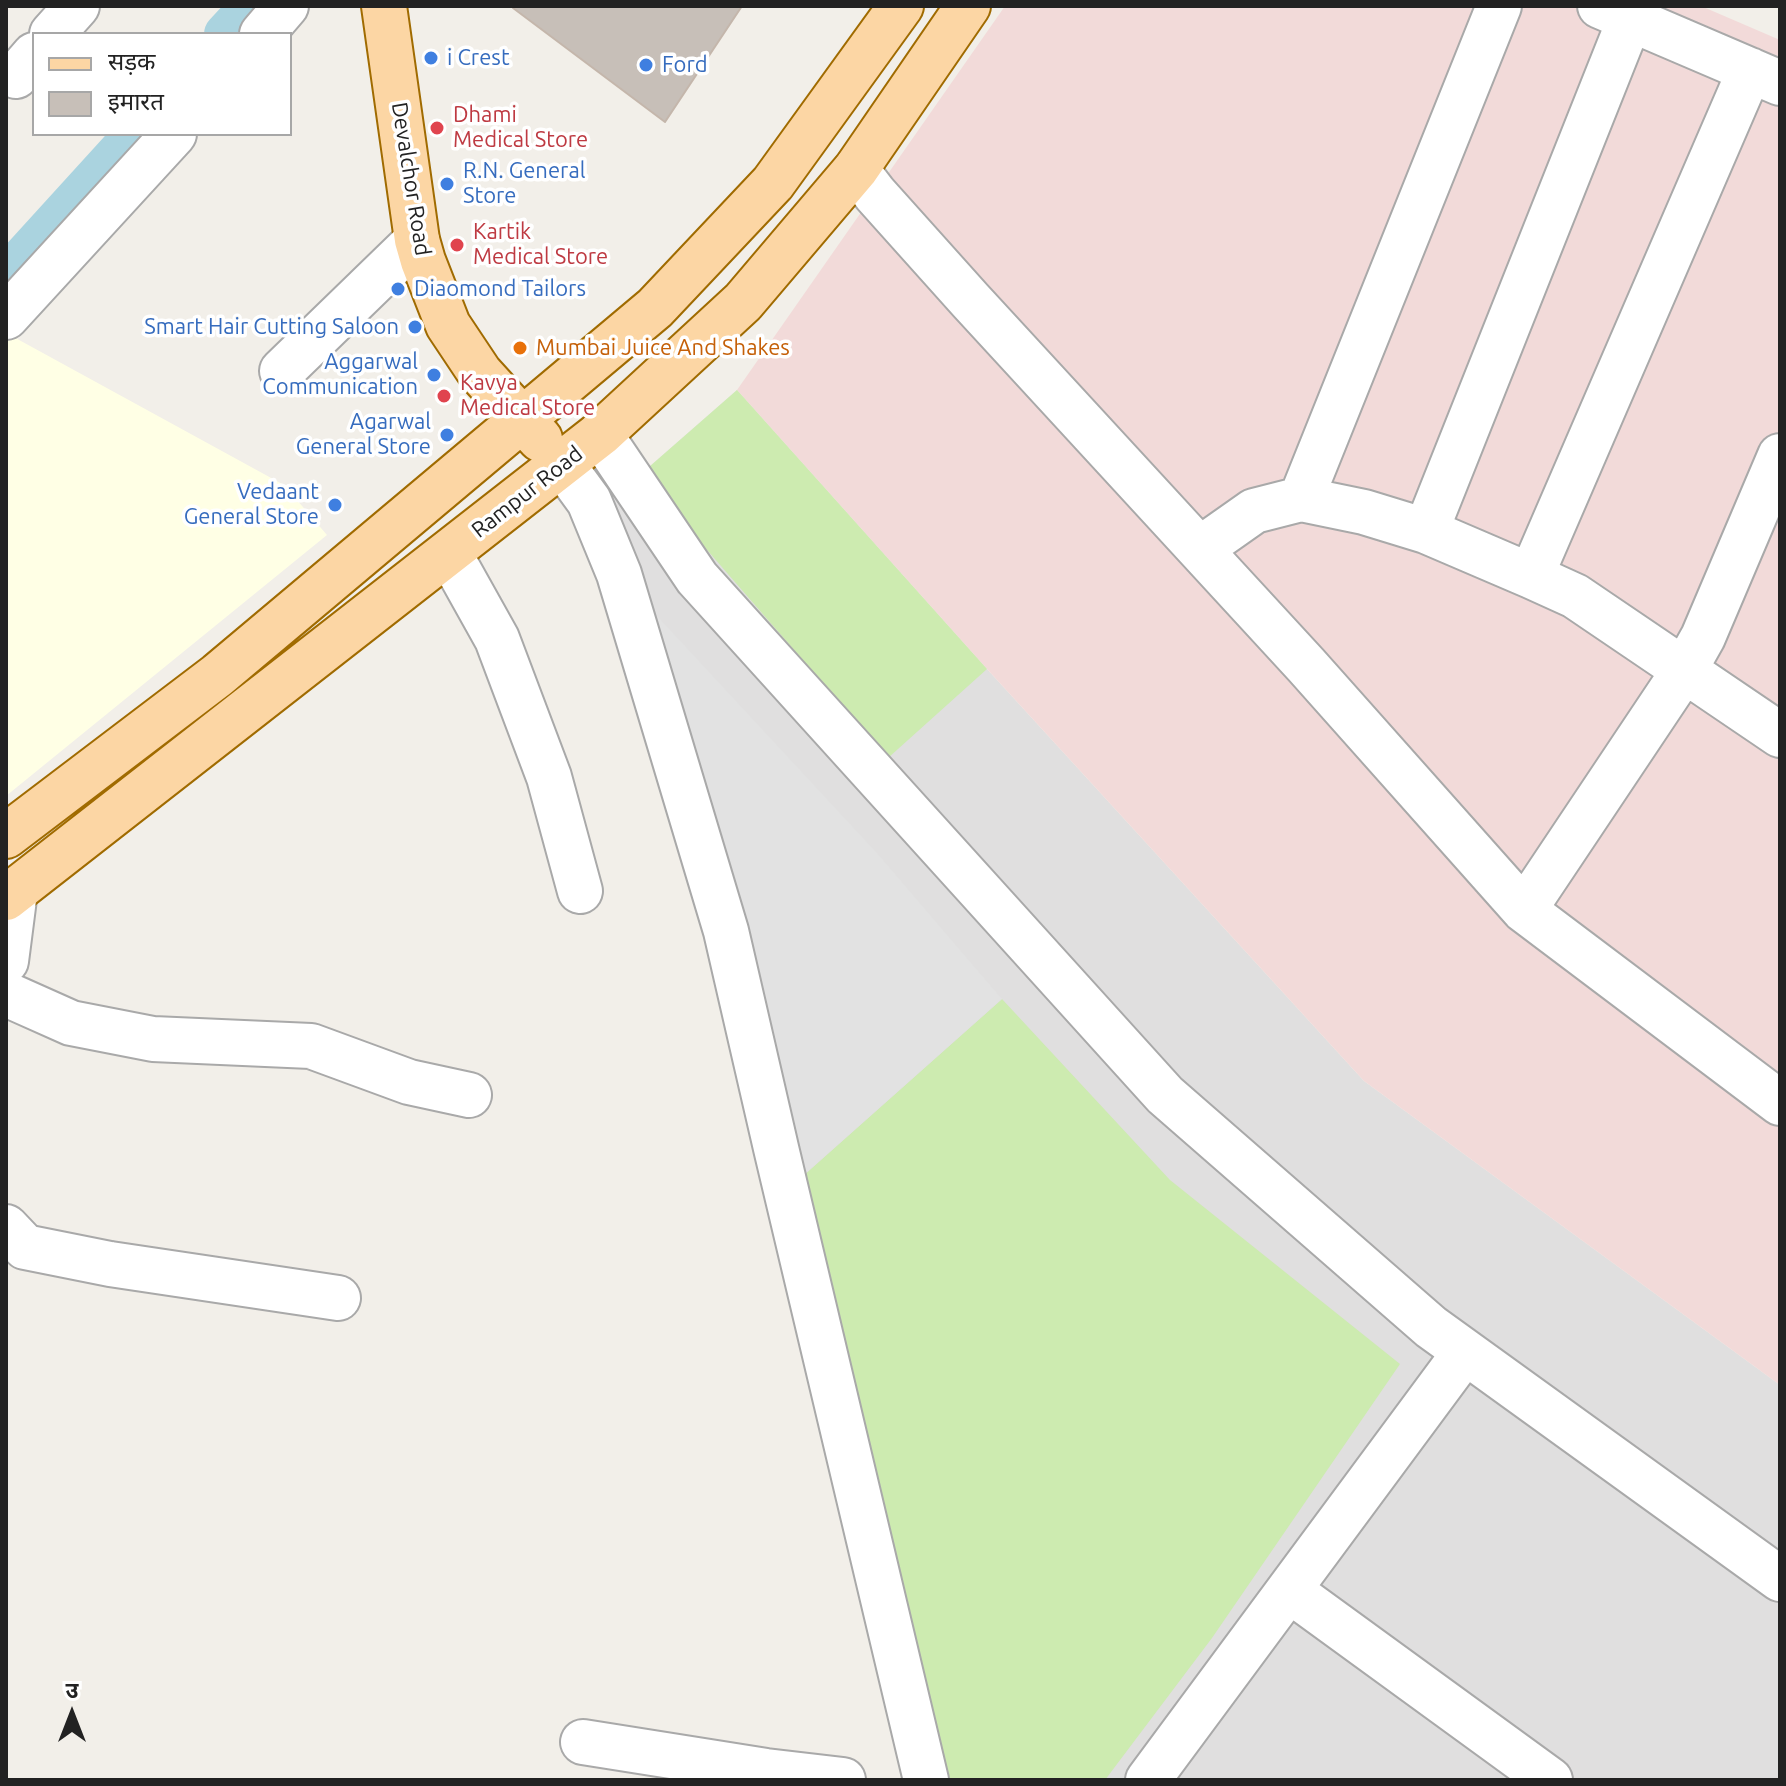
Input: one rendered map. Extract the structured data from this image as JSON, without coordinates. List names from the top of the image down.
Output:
{
  "streets": {
    "main road": ["Devalchor Road", "Rampur Road"]
  },
  "crossings": [
    ["Devalchor Road", "Rampur Road"]
  ],
  "places": [
    "i Crest",
    "Ford",
    "Dhami Medical Store",
    "R.N. General Store",
    "Kartik Medical Store",
    "Diaomond Tailors",
    "Smart Hair Cutting Saloon",
    "Mumbai Juice And Shakes",
    "Aggarwal Communication",
    "Kavya Medical Store",
    "Agarwal General Store",
    "Vedaant General Store"
  ],
  "legend": ["सड़क", "इमारत"],
  "north": "top"
}
